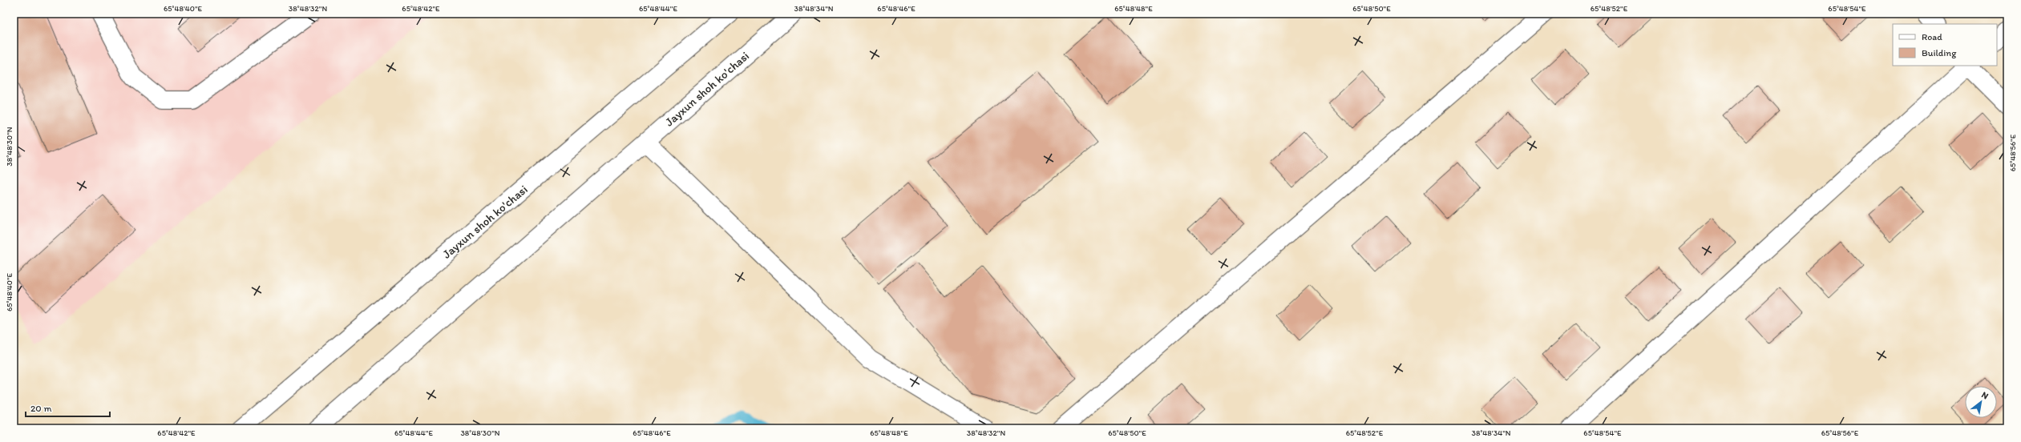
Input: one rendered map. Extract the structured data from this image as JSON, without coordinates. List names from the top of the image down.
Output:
{
  "streets": {
    "main road": ["Jayxun shoh ko'chasi"]
  },
  "legend": ["Road", "Building"],
  "scale_bar": "20 m",
  "north": "top right",
  "coordinates": [
    "65°48'40\"E",
    "38°48'32\"N",
    "65°48'42\"E",
    "65°48'44\"E",
    "38°48'34\"N",
    "65°48'46\"E",
    "65°48'48\"E",
    "65°48'50\"E",
    "65°48'52\"E",
    "65°48'54\"E",
    "38°48'30\"N",
    "65°48'56\"E"
  ]
}
